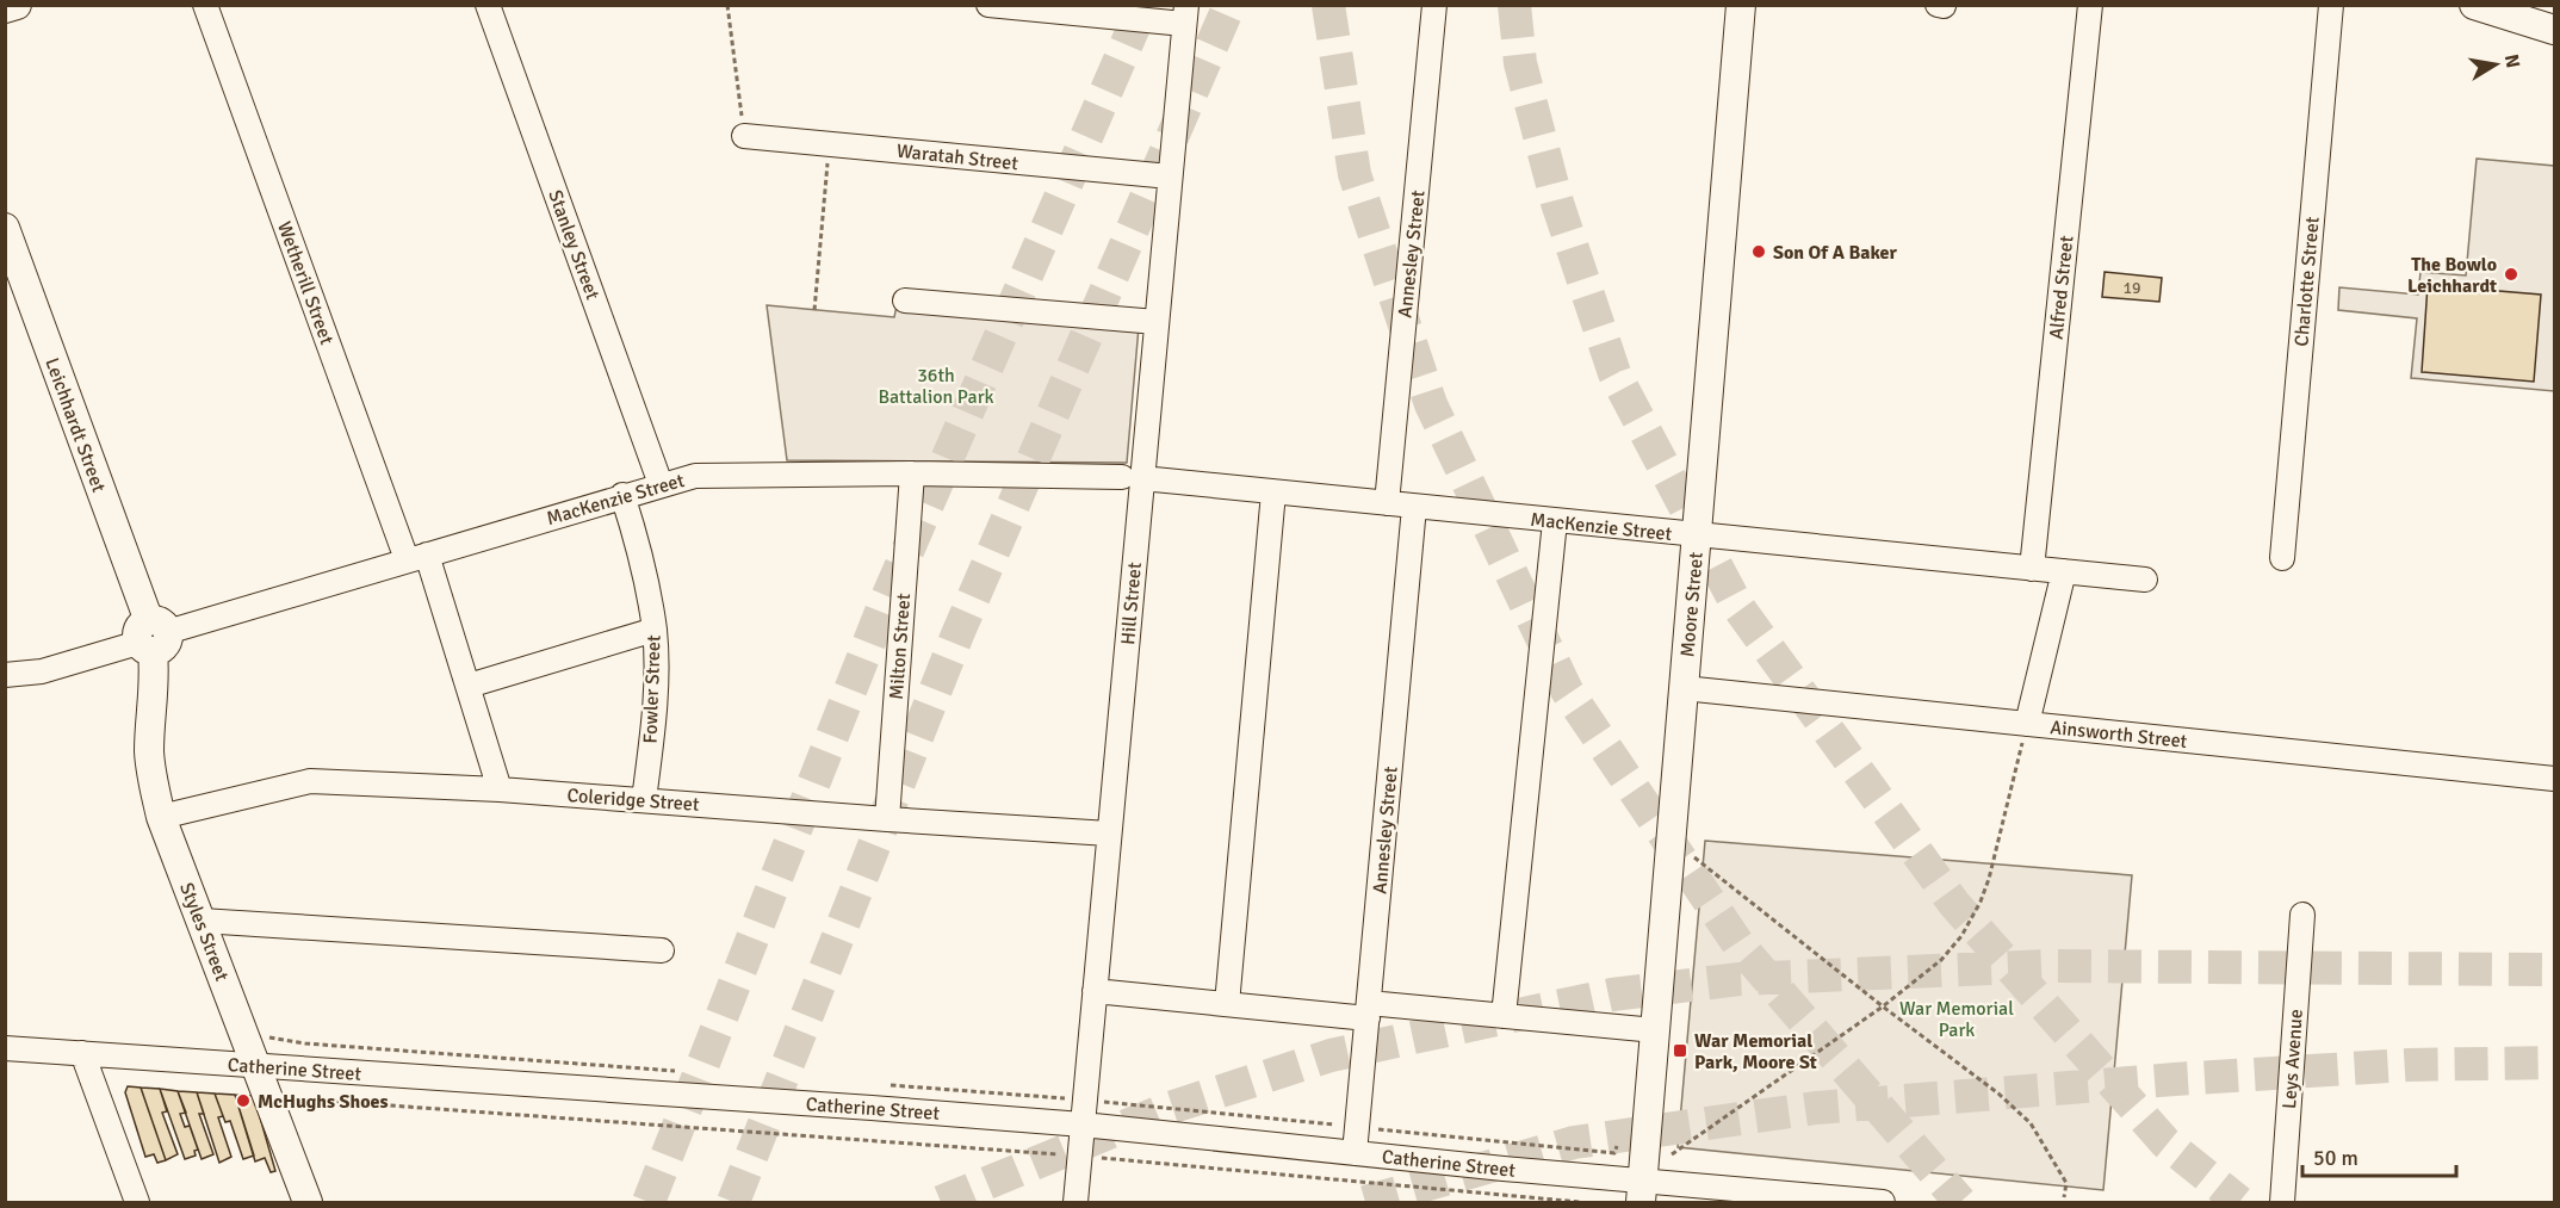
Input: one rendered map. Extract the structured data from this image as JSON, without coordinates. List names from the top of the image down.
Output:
{
  "streets": {
    "main road": ["Leichhardt Street", "Moore Street", "Styles Street"],
    "street": [
      "Waratah Street",
      "Stanley Street",
      "Annesley Street",
      "Charlotte Street",
      "Wetherill Street",
      "Alfred Street",
      "MacKenzie Street",
      "Hill Street",
      "Milton Street",
      "Fowler Street",
      "Ainsworth Street",
      "Coleridge Street",
      "Leys Avenue",
      "Catherine Street"
    ]
  },
  "crossings": [
    ["Waratah Street", "Hill Street"],
    ["Stanley Street", "MacKenzie Street"],
    ["Annesley Street", "MacKenzie Street"],
    ["Annesley Street", "Catherine Street"],
    ["Wetherill Street", "MacKenzie Street"],
    ["Wetherill Street", "Coleridge Street"],
    ["Alfred Street", "MacKenzie Street"],
    ["Leichhardt Street", "MacKenzie Street"],
    ["Leichhardt Street", "Styles Street"],
    ["MacKenzie Street", "Hill Street"],
    ["MacKenzie Street", "Moore Street"],
    ["MacKenzie Street", "Milton Street"],
    ["MacKenzie Street", "Fowler Street"],
    ["MacKenzie Street", "Styles Street"],
    ["Hill Street", "Coleridge Street"],
    ["Hill Street", "Catherine Street"],
    ["Moore Street", "Ainsworth Street"],
    ["Moore Street", "Catherine Street"],
    ["Milton Street", "Coleridge Street"],
    ["Fowler Street", "Coleridge Street"],
    ["Coleridge Street", "Styles Street"],
    ["Styles Street", "Catherine Street"]
  ],
  "parks": ["36th Battalion Park", "War Memorial Park"],
  "places": {
    "other": ["Son Of A Baker", "The Bowlo Leichhardt", "McHughs Shoes"],
    "transit": ["War Memorial Park, Moore St"]
  },
  "house_numbers": ["19"],
  "scale_bar": "50 m",
  "north": "right"
}
